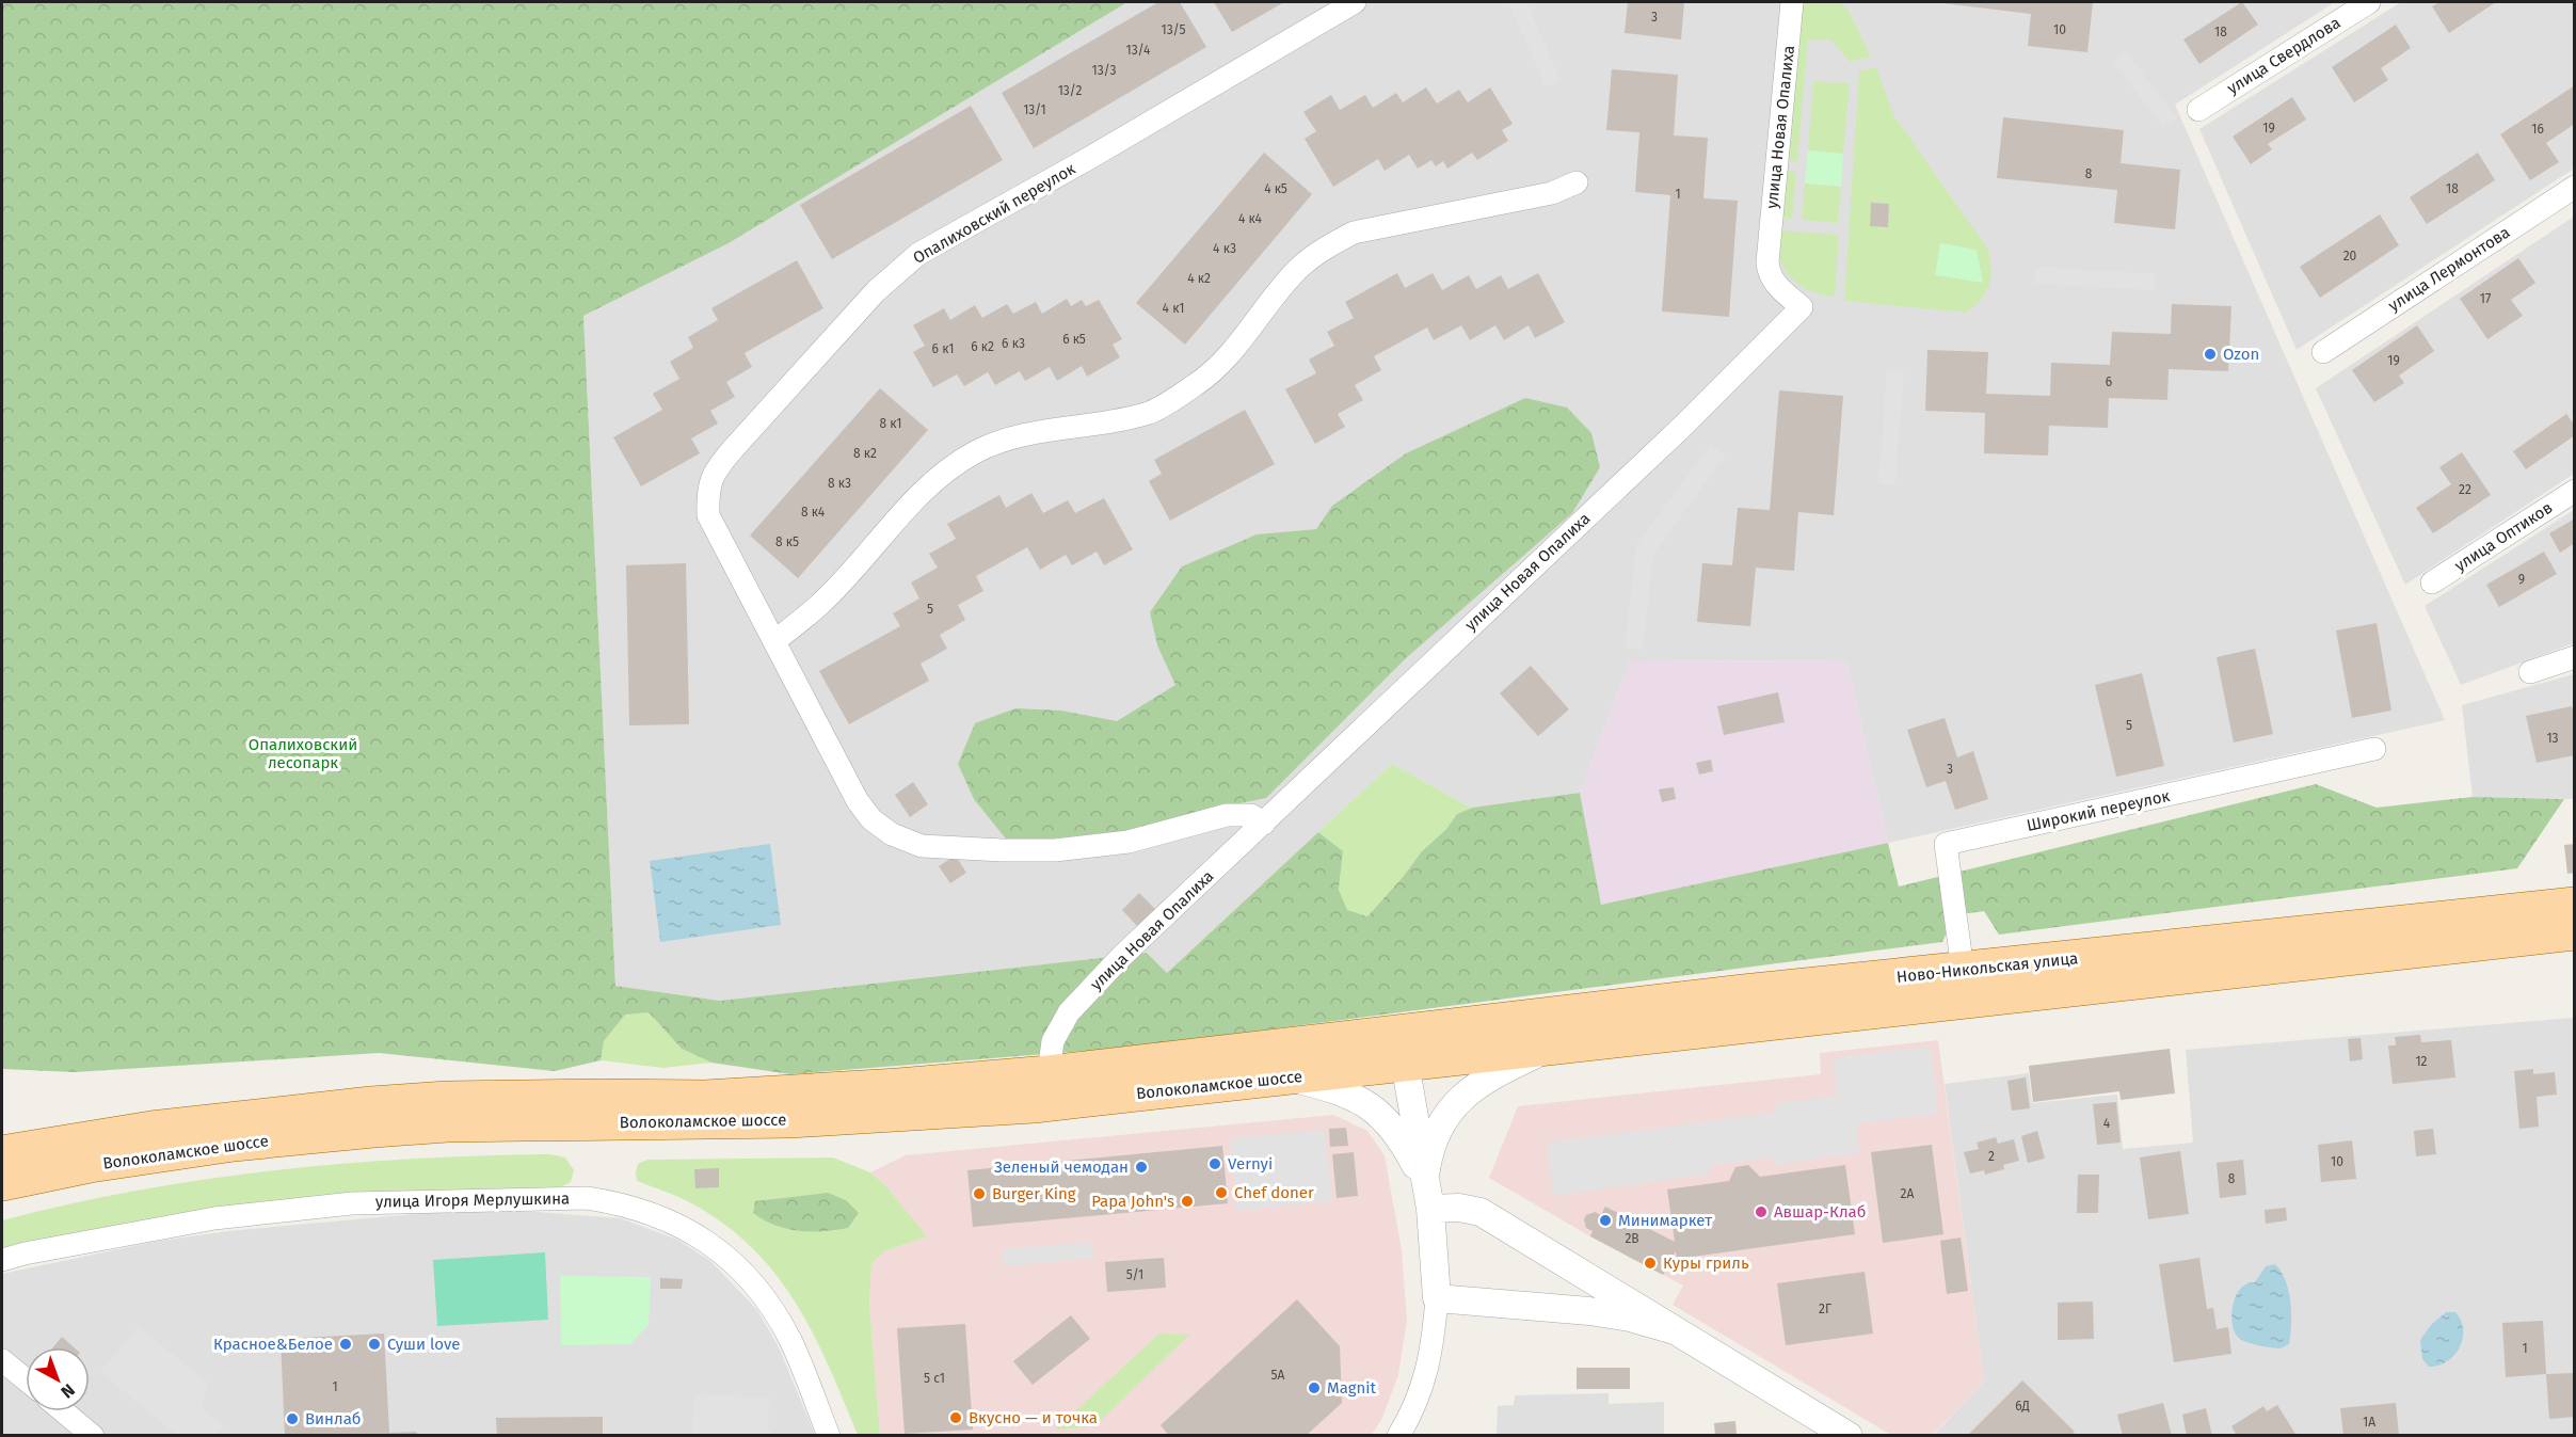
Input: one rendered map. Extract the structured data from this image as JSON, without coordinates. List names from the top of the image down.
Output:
{
  "streets": {
    "main road": ["Ново-Никольская улица", "Волоколамское шоссе"],
    "street": [
      "улица Свердлова",
      "улица Новая Опалиха",
      "Опалиховский переулок",
      "улица Лермонтова",
      "улица Оптиков",
      "Широкий переулок",
      "улица Игоря Мерлушкина"
    ]
  },
  "crossings": [
    ["улица Новая Опалиха", "Опалиховский переулок"],
    ["улица Новая Опалиха", "Волоколамское шоссе"],
    ["Широкий переулок", "Ново-Никольская улица"],
    ["Ново-Никольская улица", "Волоколамское шоссе"]
  ],
  "parks": ["Опалиховский лесопарк"],
  "places": [
    "Ozon",
    "Vernyi",
    "Зеленый чемодан",
    "Chef doner",
    "Burger King",
    "Papa John's",
    "Авшар-Клаб",
    "Минимаркет",
    "Куры гриль",
    "Красное&Белое",
    "Суши love",
    "Magnit",
    "Вкусно — и точка",
    "Винлаб"
  ],
  "house_numbers": [
    "3",
    "13/5",
    "10",
    "18",
    "13/4",
    "13/3",
    "13/2",
    "13/1",
    "19",
    "16",
    "8",
    "4 к5",
    "18",
    "1",
    "4 к4",
    "4 к3",
    "20",
    "4 к2",
    "17",
    "4 к1",
    "6 к5",
    "6 к3",
    "6 к2",
    "6 к1",
    "19",
    "6",
    "8 к1",
    "8 к2",
    "8 к3",
    "22",
    "8 к4",
    "8 к5",
    "9",
    "5",
    "5",
    "13",
    "3",
    "12",
    "4",
    "2",
    "10",
    "8",
    "2А",
    "2В",
    "5/1",
    "2Г",
    "1",
    "5А",
    "5 с1",
    "1",
    "6Д",
    "1А"
  ],
  "north": "bottom right"
}
